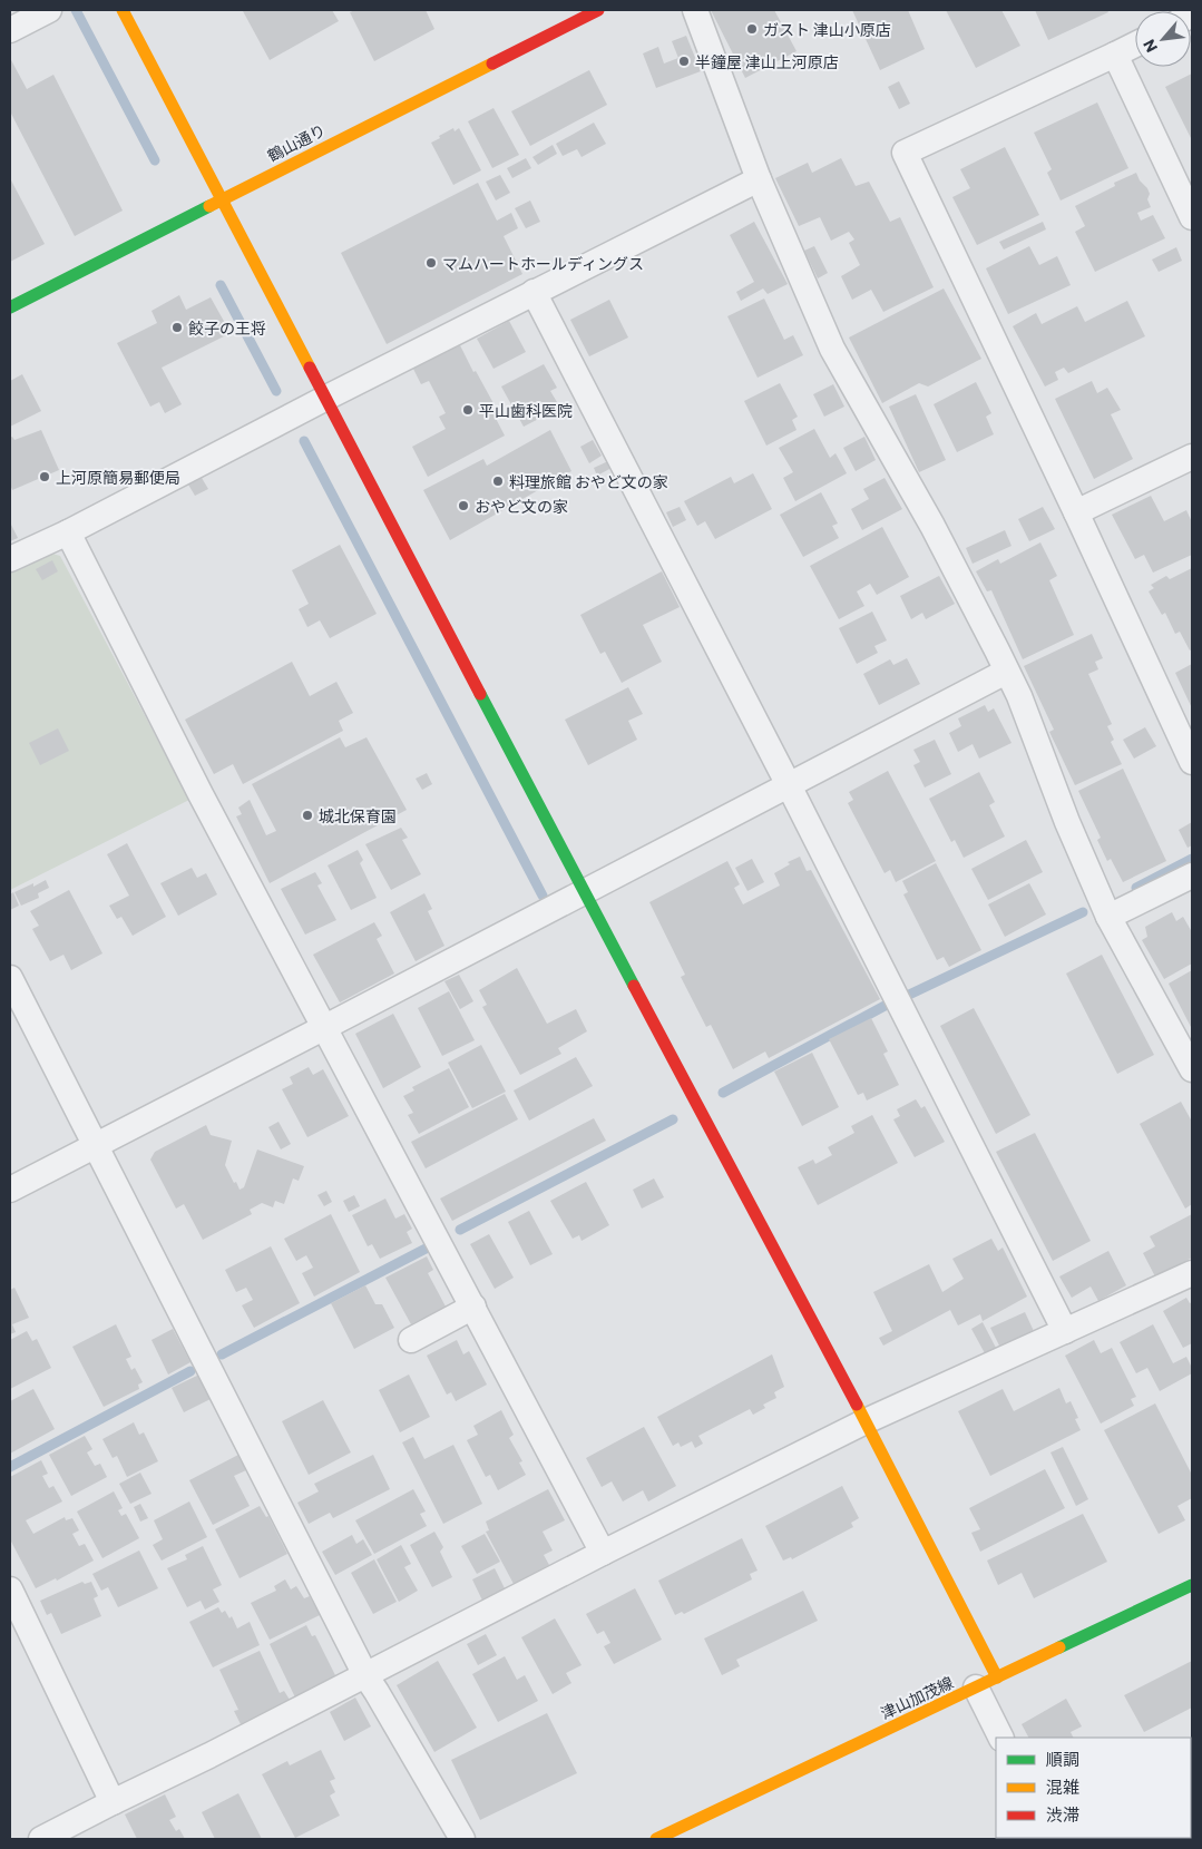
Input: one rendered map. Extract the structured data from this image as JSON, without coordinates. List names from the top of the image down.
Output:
{
  "streets": {
    "street": ["鶴山通り", "津山加茂線"]
  },
  "places": [
    "ガスト 津山小原店",
    "半鐘屋 津山上河原店",
    "マムハートホールディングス",
    "餃子の王将",
    "平山歯科医院",
    "上河原簡易郵便局",
    "料理旅館 おやど文の家",
    "おやど文の家",
    "城北保育園"
  ],
  "legend": ["順調", "混雑", "渋滞"],
  "north": "bottom left"
}
